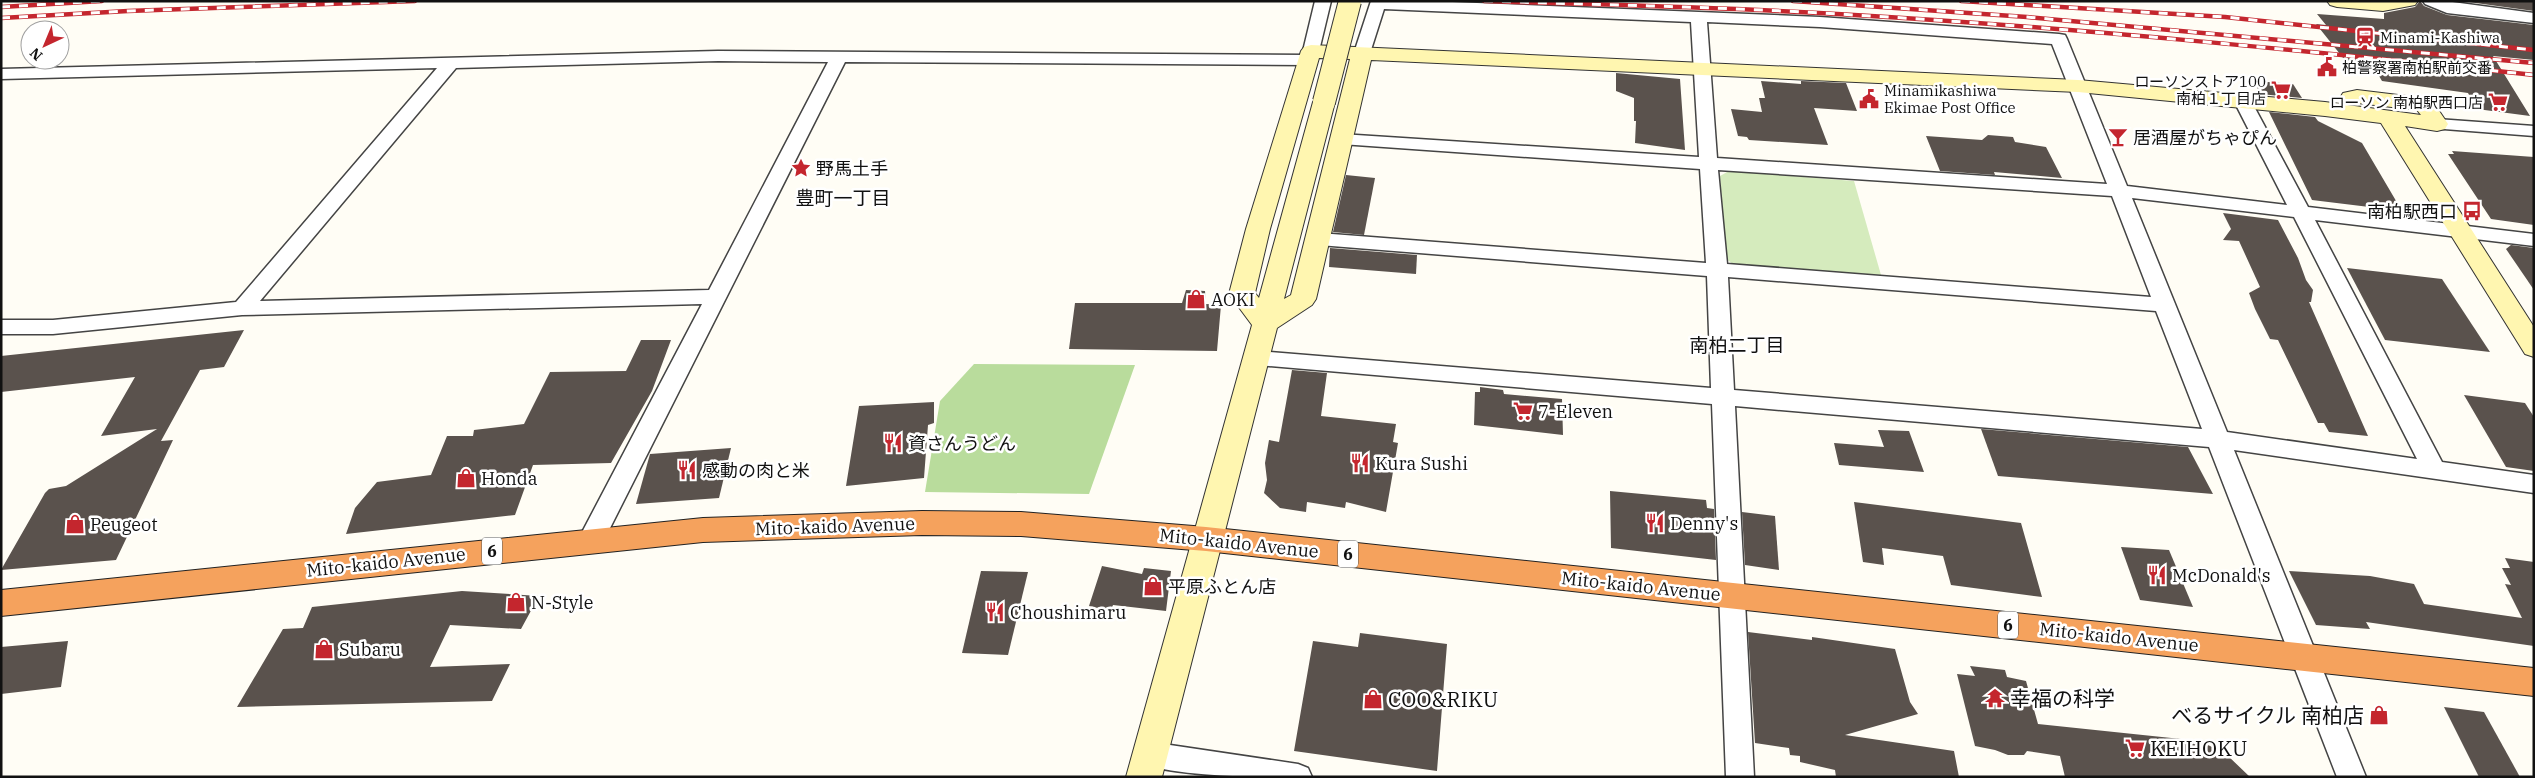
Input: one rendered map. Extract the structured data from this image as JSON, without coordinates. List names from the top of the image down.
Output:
{
  "streets": {
    "highway": ["Mito-kaido Avenue", "6"]
  },
  "districts": ["豊町一丁目", "南柏二丁目"],
  "places": {
    "station": ["Minami-Kashiwa"],
    "public building": ["柏警察署南柏駅前交番", "Minamikashiwa Ekimae Post Office"],
    "supermarket": [
      "ローソンストア100 南柏１丁目店",
      "ローソン 南柏駅西口店",
      "7-Eleven",
      "KEIHOKU"
    ],
    "bar": ["居酒屋がちゃぴん"],
    "place": ["野馬土手"],
    "bus stop": ["南柏駅西口"],
    "shop": [
      "AOKI",
      "Honda",
      "Peugeot",
      "平原ふとん店",
      "N-Style",
      "Subaru",
      "COO&RIKU",
      "べるサイクル 南柏店"
    ],
    "restaurant": [
      "資さんうどん",
      "Kura Sushi",
      "感動の肉と米",
      "Denny's",
      "McDonald's",
      "Choushimaru"
    ],
    "temple": ["幸福の科学"]
  },
  "north": "bottom left"
}
